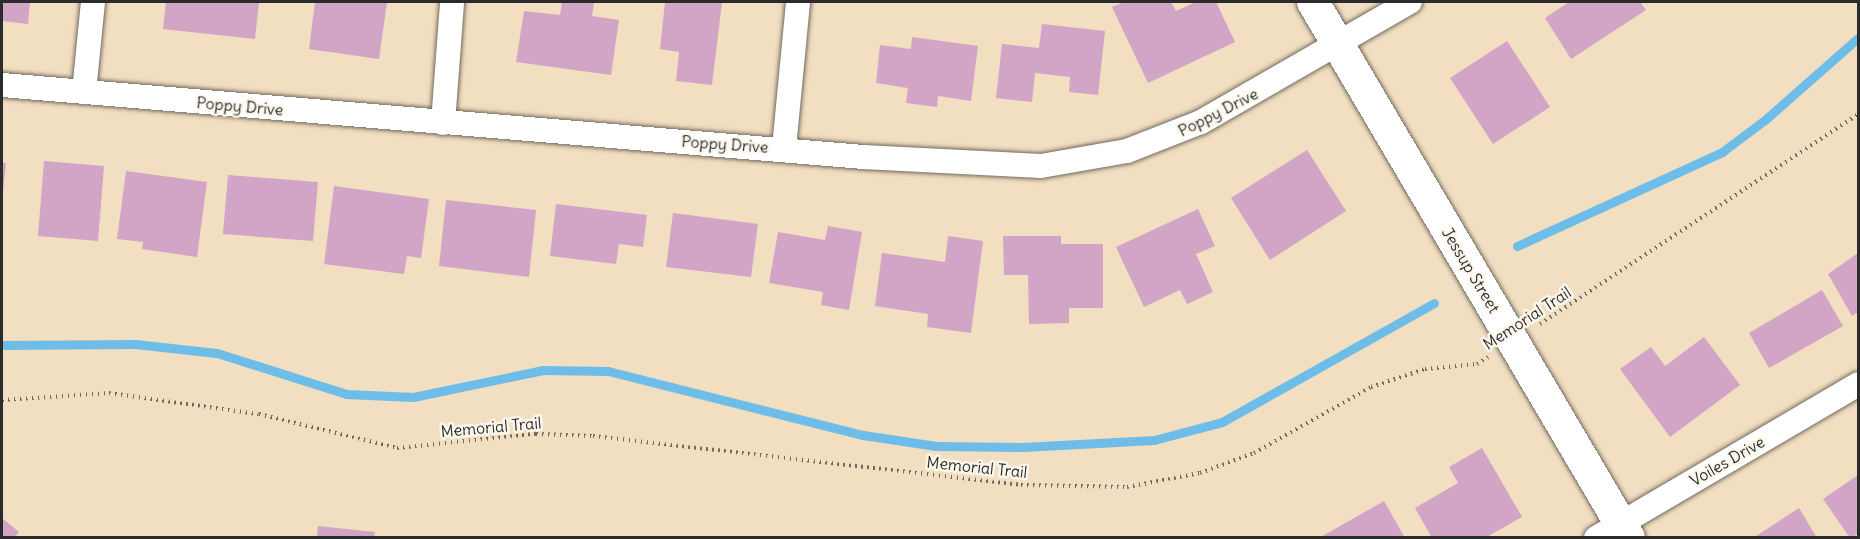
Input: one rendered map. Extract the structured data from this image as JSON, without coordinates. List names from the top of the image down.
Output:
{
  "streets": {
    "street": ["Poppy Drive", "Jessup Street", "Voiles Drive"],
    "path": ["Memorial Trail"]
  },
  "crossings": [
    ["Poppy Drive", "Jessup Street"],
    ["Jessup Street", "Memorial Trail"],
    ["Jessup Street", "Voiles Drive"]
  ]
}
